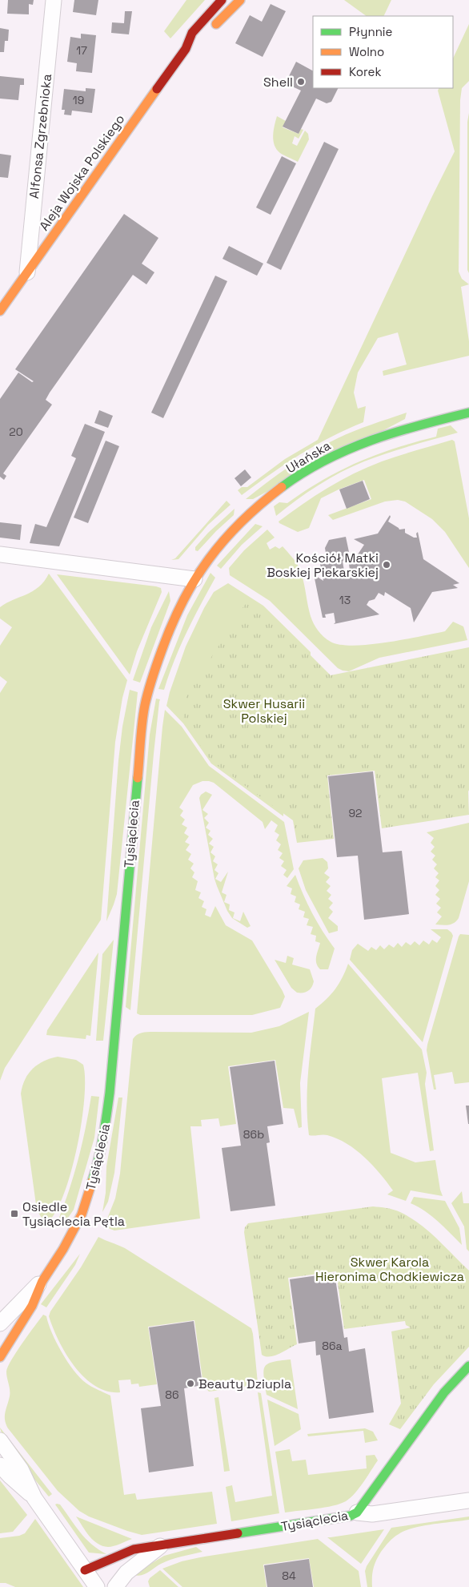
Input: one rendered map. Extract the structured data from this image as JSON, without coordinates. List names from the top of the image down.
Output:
{
  "streets": {
    "street": [
      "Alfonsa Zgrzebnioka",
      "Aleja Wojska Polskiego",
      "Ułańska",
      "Tysiąclecia"
    ]
  },
  "crossings": [
    ["Alfonsa Zgrzebnioka", "Aleja Wojska Polskiego"],
    ["Ułańska", "Tysiąclecia"]
  ],
  "parks": ["Skwer Husarii Polskiej", "Skwer Karola Hieronima Chodkiewicza"],
  "places": {
    "other": ["Shell", "Kościół Matki Boskiej Piekarskiej", "Beauty Dziupla"],
    "transit": ["Osiedle Tysiąclecia Pętla"]
  },
  "house_numbers": [
    "17",
    "19",
    "20",
    "13",
    "92",
    "86b",
    "86a",
    "86",
    "84"
  ],
  "legend": ["Płynnie", "Wolno", "Korek"]
}
